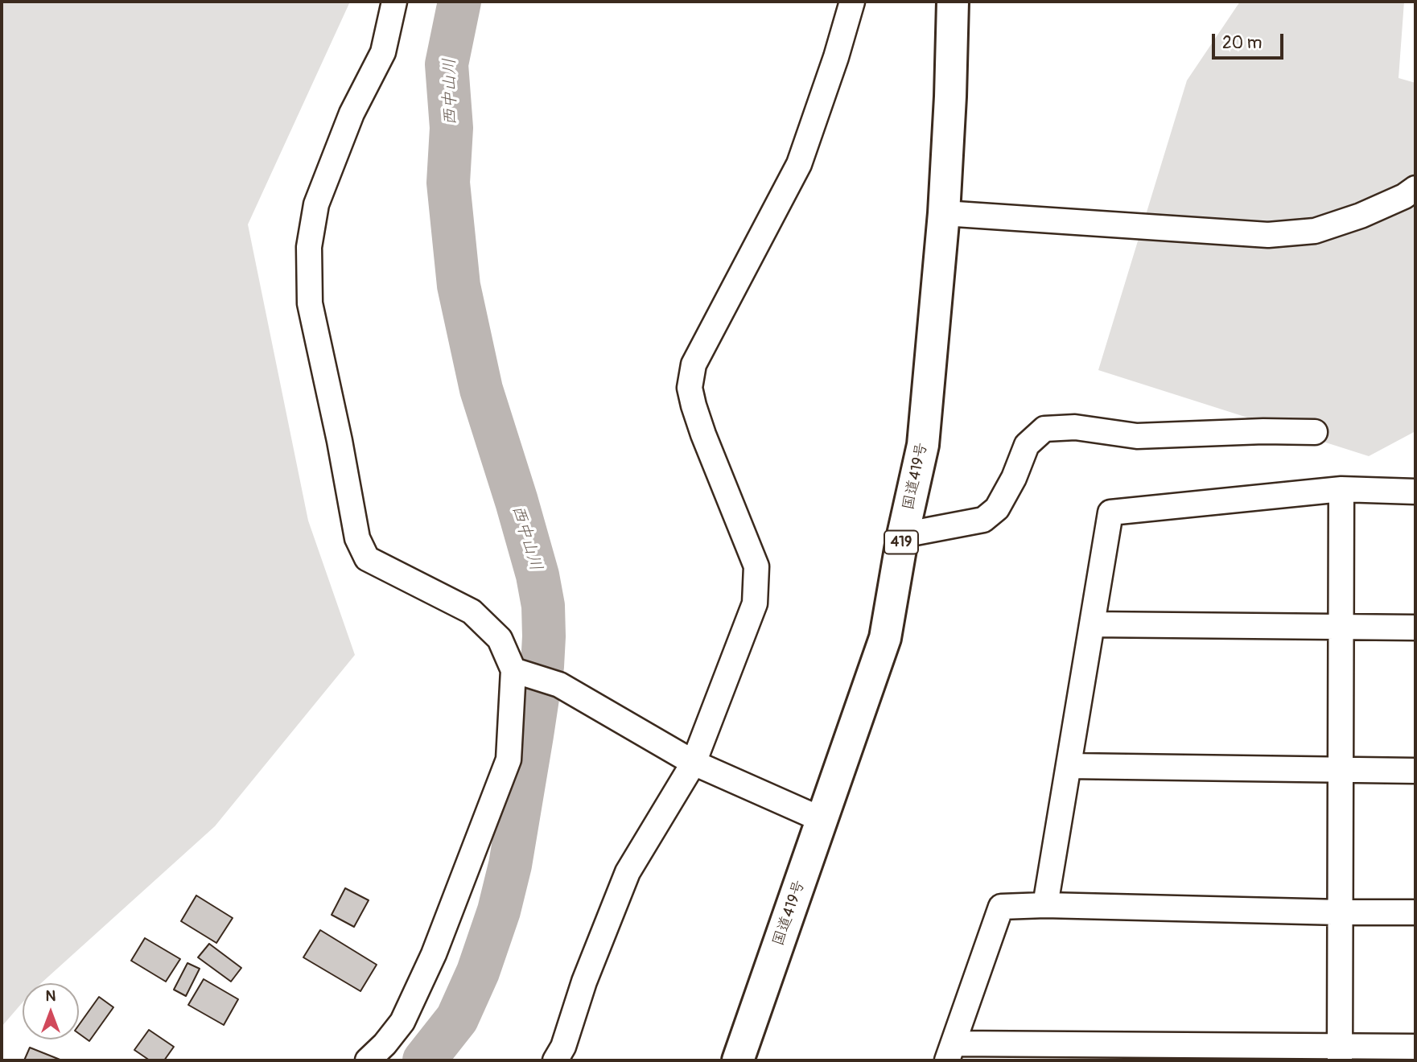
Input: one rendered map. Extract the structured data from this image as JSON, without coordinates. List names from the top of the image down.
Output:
{
  "streets": {
    "highway": ["国道419号", "419"]
  },
  "water": ["西中山川"],
  "scale_bar": "20 m",
  "north": "top"
}
